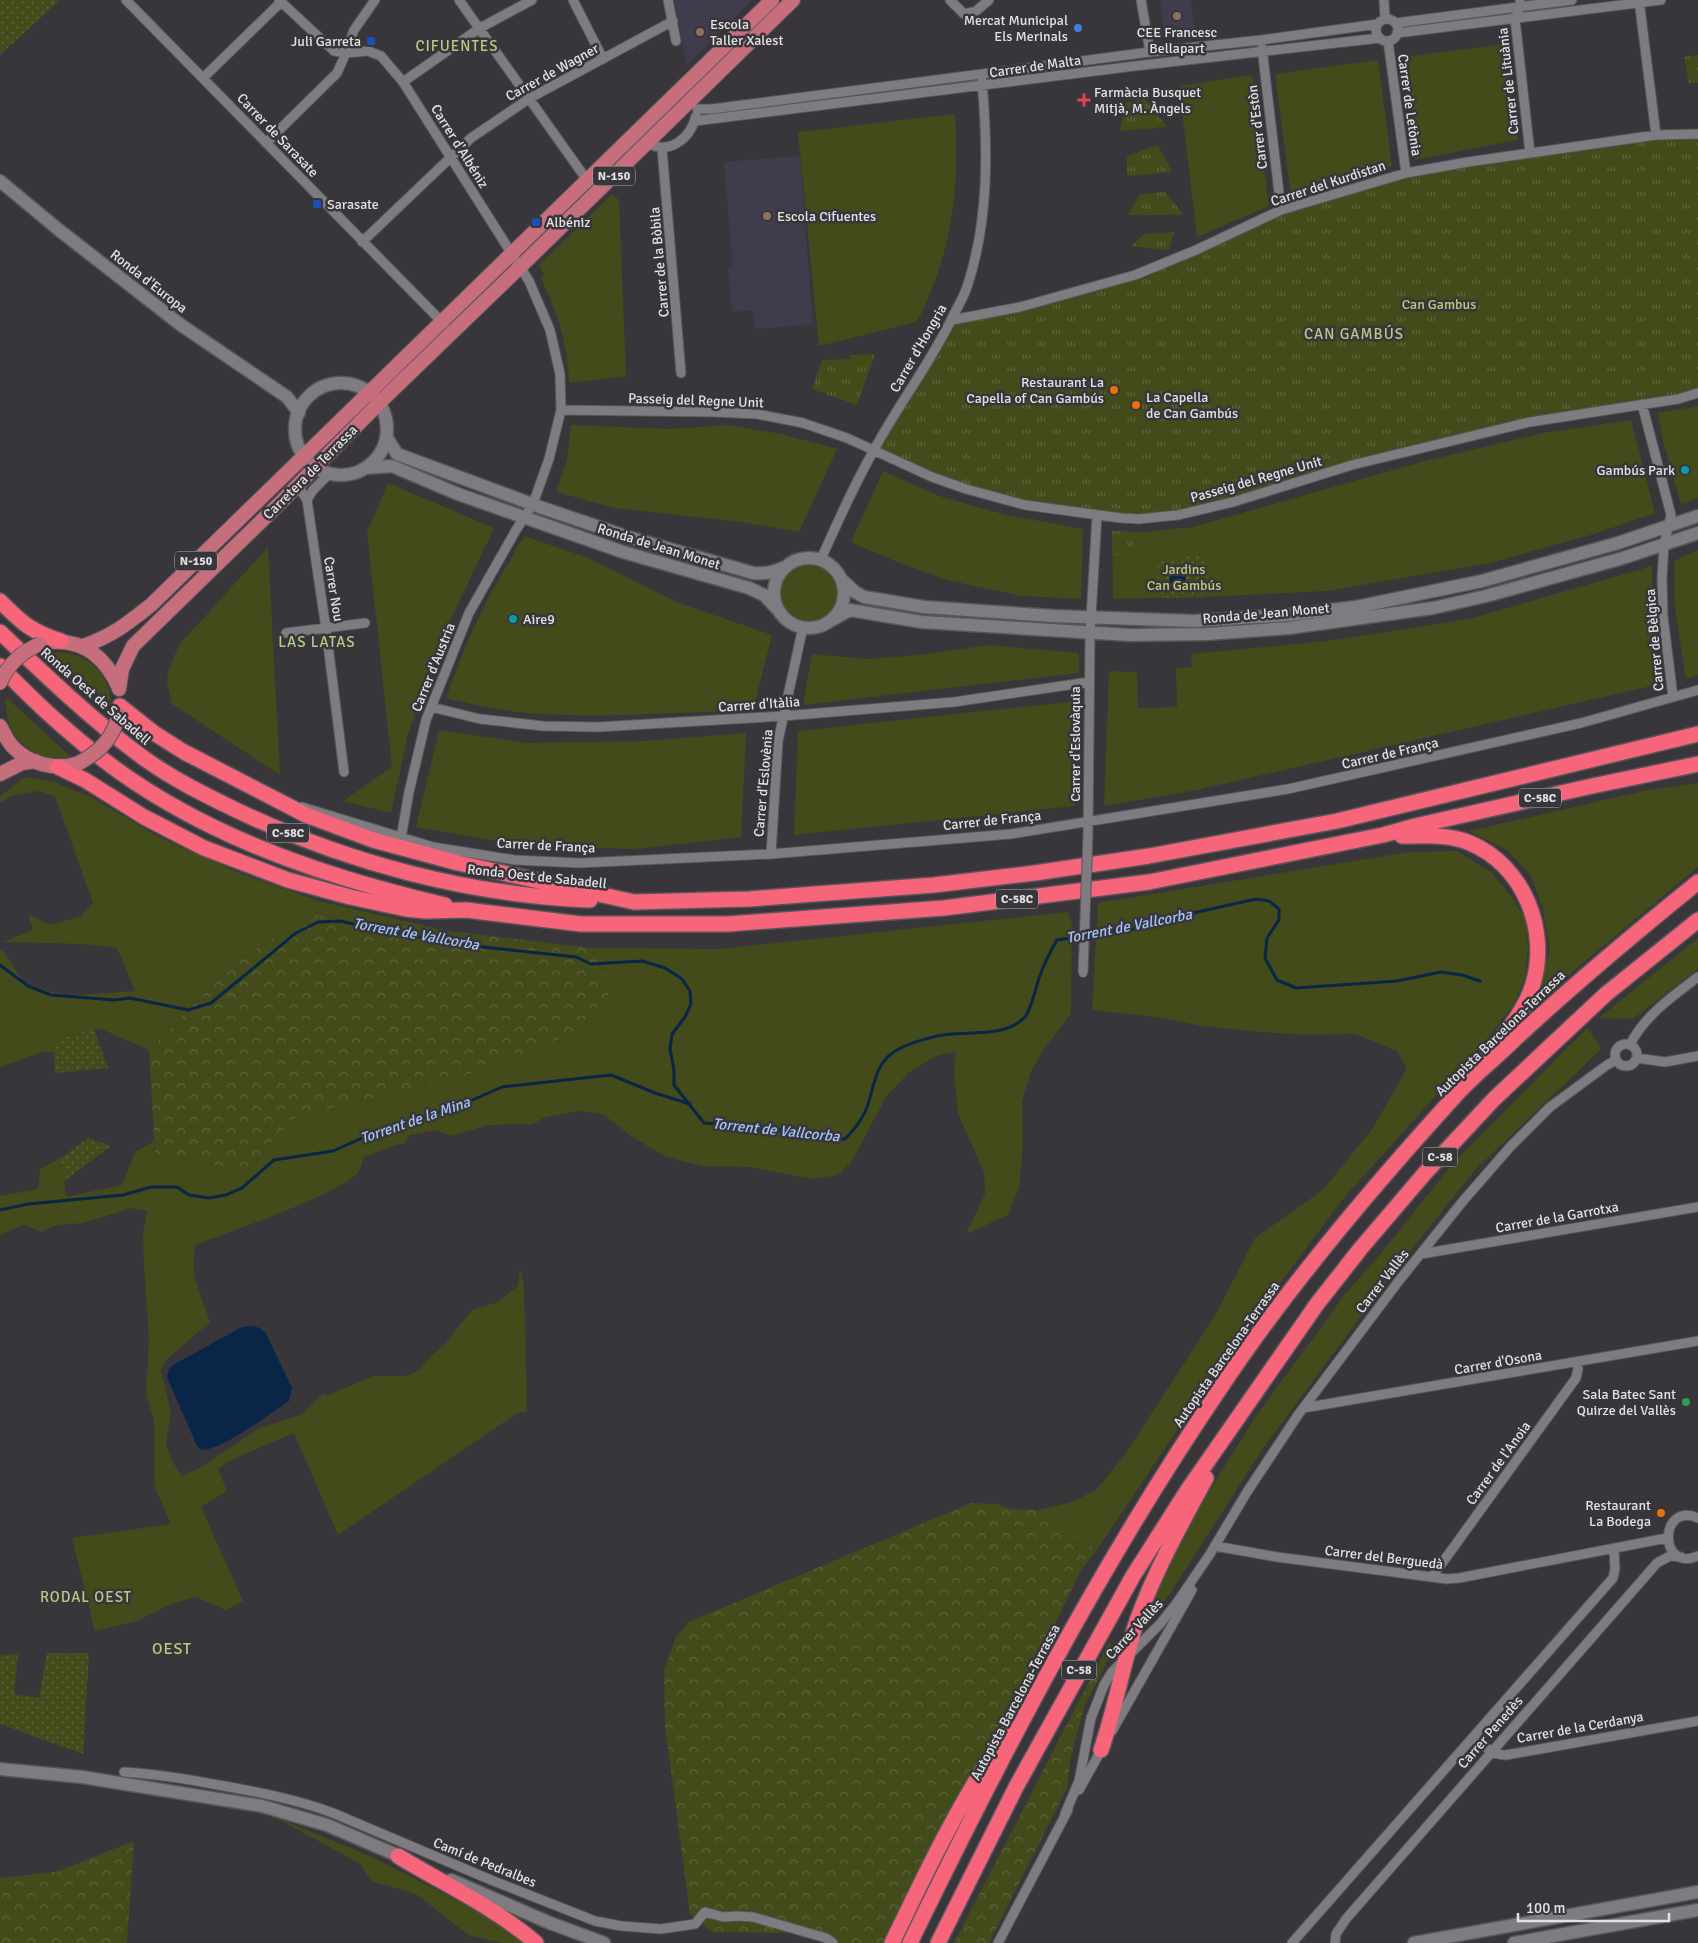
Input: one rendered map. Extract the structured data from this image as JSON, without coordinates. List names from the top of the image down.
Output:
{
  "streets": {
    "highway": [
      "Ronda Oest de Sabadell",
      "C-58C",
      "Autopista Barcelona-Terrassa",
      "C-58"
    ],
    "main road": ["N-150", "Carretera de Terrassa"],
    "street": [
      "Carrer de Malta",
      "Carrer de Wagner",
      "Carrer de Lituània",
      "Carrer de Letònia",
      "Carrer d'Estòn",
      "Carrer de Sarasate",
      "Carrer d'Albéniz",
      "Carrer del Kurdistan",
      "Carrer de la Bòbila",
      "Ronda d'Europa",
      "Carrer d'Hongria",
      "Passeig del Regne Unit",
      "Ronda de Jean Monet",
      "Carrer Nou",
      "Carrer de Bèlgica",
      "Carrer d'Austria",
      "Carrer d'Itàlia",
      "Carrer d'Eslovàquia",
      "Carrer de França",
      "Carrer d'Eslovènia",
      "Carrer de la Garrotxa",
      "Carrer Vallès",
      "Carrer d'Osona",
      "Carrer de l'Anoia",
      "Carrer del Berguedà",
      "Carrer de la Cerdanya",
      "Carrer Penedès",
      "Camí de Pedralbes"
    ]
  },
  "crossings": [
    ["Carrer de Malta", "Carrer de Letònia"],
    ["Carrer de Malta", "Carrer d'Estòn"],
    ["Carrer de Malta", "Carrer d'Hongria"],
    ["Carrer de Malta", "Carretera de Terrassa"],
    ["Carrer de Wagner", "Carrer de Sarasate"],
    ["Carrer de Wagner", "Carrer d'Albéniz"],
    ["Carrer de Lituània", "Carrer del Kurdistan"],
    ["Carrer de Letònia", "Carrer del Kurdistan"],
    ["Carrer d'Estòn", "Carrer del Kurdistan"],
    ["Carrer de Sarasate", "Carretera de Terrassa"],
    ["Carrer d'Albéniz", "Carretera de Terrassa"],
    ["N-150", "Carretera de Terrassa"],
    ["Carrer del Kurdistan", "Carrer d'Hongria"],
    ["Carrer d'Hongria", "Passeig del Regne Unit"],
    ["Carrer d'Hongria", "Ronda de Jean Monet"],
    ["Carrer d'Hongria", "Carrer d'Eslovènia"],
    ["Passeig del Regne Unit", "Carrer de Bèlgica"],
    ["Passeig del Regne Unit", "Carrer d'Eslovàquia"],
    ["Carretera de Terrassa", "Carrer Nou"],
    ["Ronda de Jean Monet", "Carrer de Bèlgica"],
    ["Ronda de Jean Monet", "Carrer d'Austria"],
    ["Ronda de Jean Monet", "Carrer d'Eslovàquia"],
    ["Ronda de Jean Monet", "Carrer d'Eslovènia"],
    ["Carrer de Bèlgica", "Carrer de França"],
    ["Carrer d'Austria", "Carrer d'Itàlia"],
    ["Carrer d'Austria", "Carrer de França"],
    ["Ronda Oest de Sabadell", "C-58C"],
    ["Carrer d'Itàlia", "Carrer d'Eslovàquia"],
    ["Carrer d'Itàlia", "Carrer d'Eslovènia"],
    ["Carrer d'Eslovàquia", "Carrer de França"],
    ["Carrer de França", "Carrer d'Eslovènia"],
    ["Carrer de la Garrotxa", "Carrer Vallès"],
    ["Carrer Vallès", "Carrer d'Osona"],
    ["Carrer Vallès", "Carrer del Berguedà"],
    ["Carrer d'Osona", "Carrer de l'Anoia"],
    ["Carrer de l'Anoia", "Carrer del Berguedà"],
    ["Carrer del Berguedà", "Carrer Penedès"],
    ["Carrer de la Cerdanya", "Carrer Penedès"]
  ],
  "districts": [
    "CIFUENTES",
    "CAN GAMBÚS",
    "LAS LATAS",
    "RODAL OEST",
    "OEST"
  ],
  "water": ["Torrent de Vallcorba", "Torrent de la Mina"],
  "parks": ["Can Gambus", "Jardins Can Gambús"],
  "places": {
    "other": [
      "CEE Francesc Bellapart",
      "Mercat Municipal Els Merinals",
      "Escola Taller Xalest",
      "Escola Cifuentes",
      "Restaurant La Capella of Can Gambús",
      "La Capella de Can Gambús",
      "Gambús Park",
      "Aire9",
      "Sala Batec Sant Quirze del Vallès",
      "Restaurant La Bodega"
    ],
    "transit": ["Juli Garreta", "Sarasate", "Albéniz"],
    "health": ["Farmàcia Busquet Mitjà, M. Àngels"]
  },
  "scale_bar": "100 m"
}
